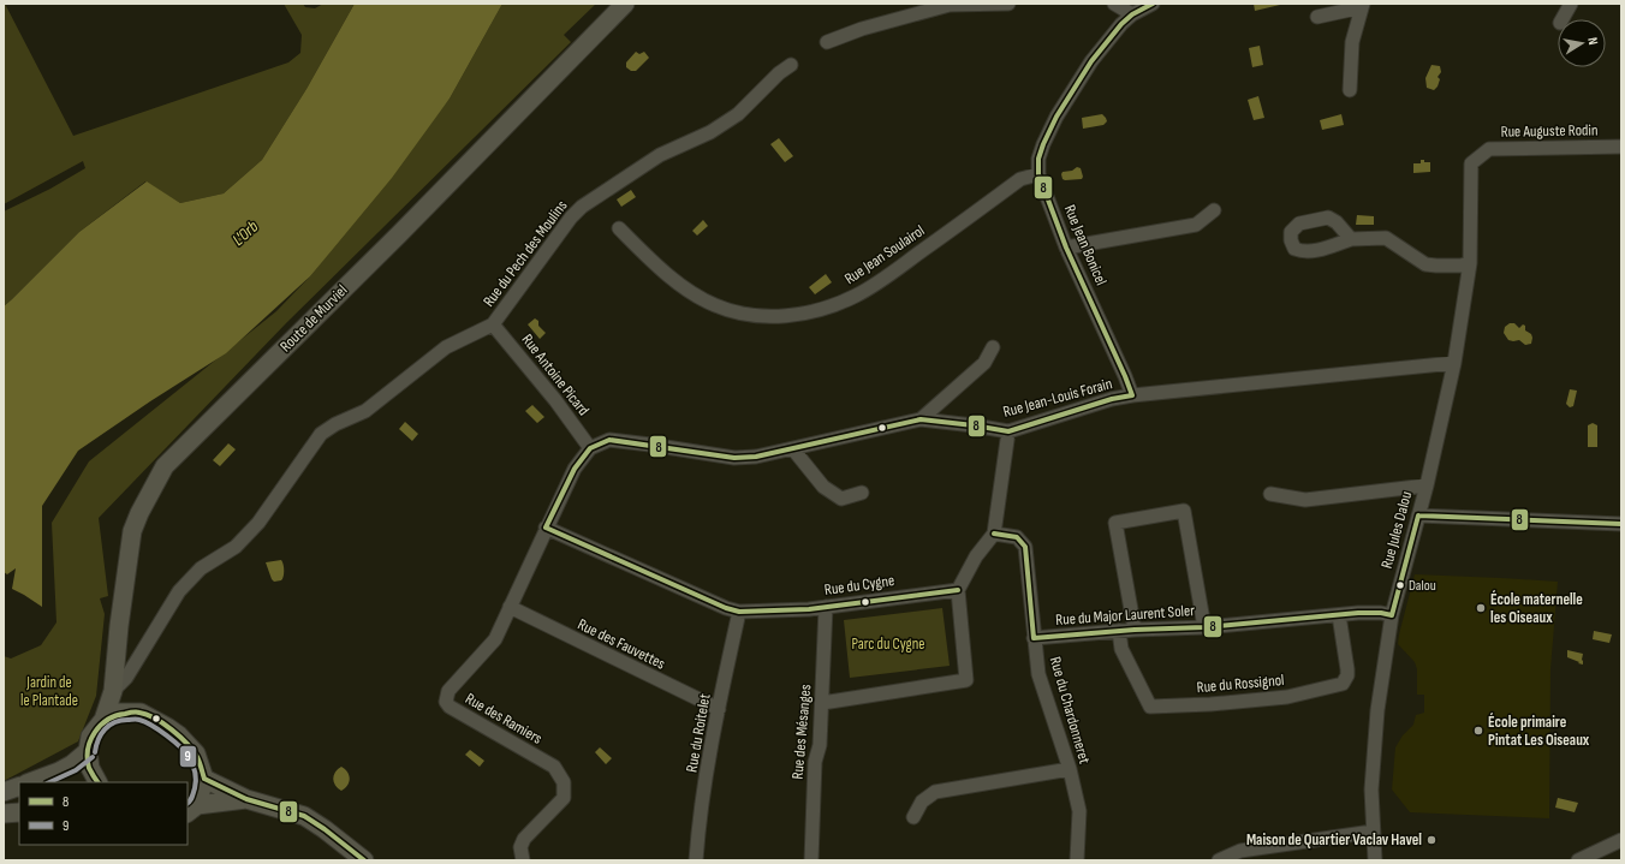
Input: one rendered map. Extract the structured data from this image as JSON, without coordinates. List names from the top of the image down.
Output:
{
  "streets": {
    "main road": ["Route de Murviel"],
    "street": [
      "Rue Auguste Rodin",
      "Rue Jean Bonicel",
      "Rue du Pech des Moulins",
      "Rue Jean Soulairol",
      "Rue Antoine Picard",
      "Rue Jean-Louis Forain",
      "Rue Jules Dalou",
      "Rue du Cygne",
      "Rue du Major Laurent Soler",
      "Rue des Fauvettes",
      "Rue du Rossignol",
      "Rue du Chardonneret",
      "Rue des Ramiers",
      "Rue des Mésanges",
      "Rue du Roitelet"
    ]
  },
  "crossings": [
    ["Rue Auguste Rodin", "Rue Jules Dalou"],
    ["Rue Jean Bonicel", "Rue Jean Soulairol"],
    ["Rue Jean Bonicel", "Rue Jean-Louis Forain"],
    ["Rue du Pech des Moulins", "Route de Murviel"],
    ["Rue du Pech des Moulins", "Rue Antoine Picard"],
    ["Rue Antoine Picard", "Rue Jean-Louis Forain"],
    ["Rue Antoine Picard", "Rue des Ramiers"],
    ["Rue Jean-Louis Forain", "Rue Jules Dalou"],
    ["Rue Jean-Louis Forain", "Rue des Ramiers"],
    ["Rue Jules Dalou", "Rue du Major Laurent Soler"],
    ["Rue du Cygne", "Rue des Ramiers"],
    ["Rue du Cygne", "Rue des Mésanges"],
    ["Rue du Cygne", "Rue du Roitelet"],
    ["Rue du Major Laurent Soler", "Rue du Rossignol"],
    ["Rue du Major Laurent Soler", "Rue du Chardonneret"],
    ["Rue des Fauvettes", "Rue des Ramiers"],
    ["Rue des Fauvettes", "Rue du Roitelet"]
  ],
  "water": ["L'Orb"],
  "parks": ["Parc du Cygne", "Jardin de le Plantade"],
  "places": [
    "Dalou",
    "École maternelle les Oiseaux",
    "École primaire Pintat Les Oiseaux",
    "Maison de Quartier Vaclav Havel"
  ],
  "lines": ["transit line 8", "transit line 9"],
  "legend": ["8", "9"],
  "north": "right"
}
